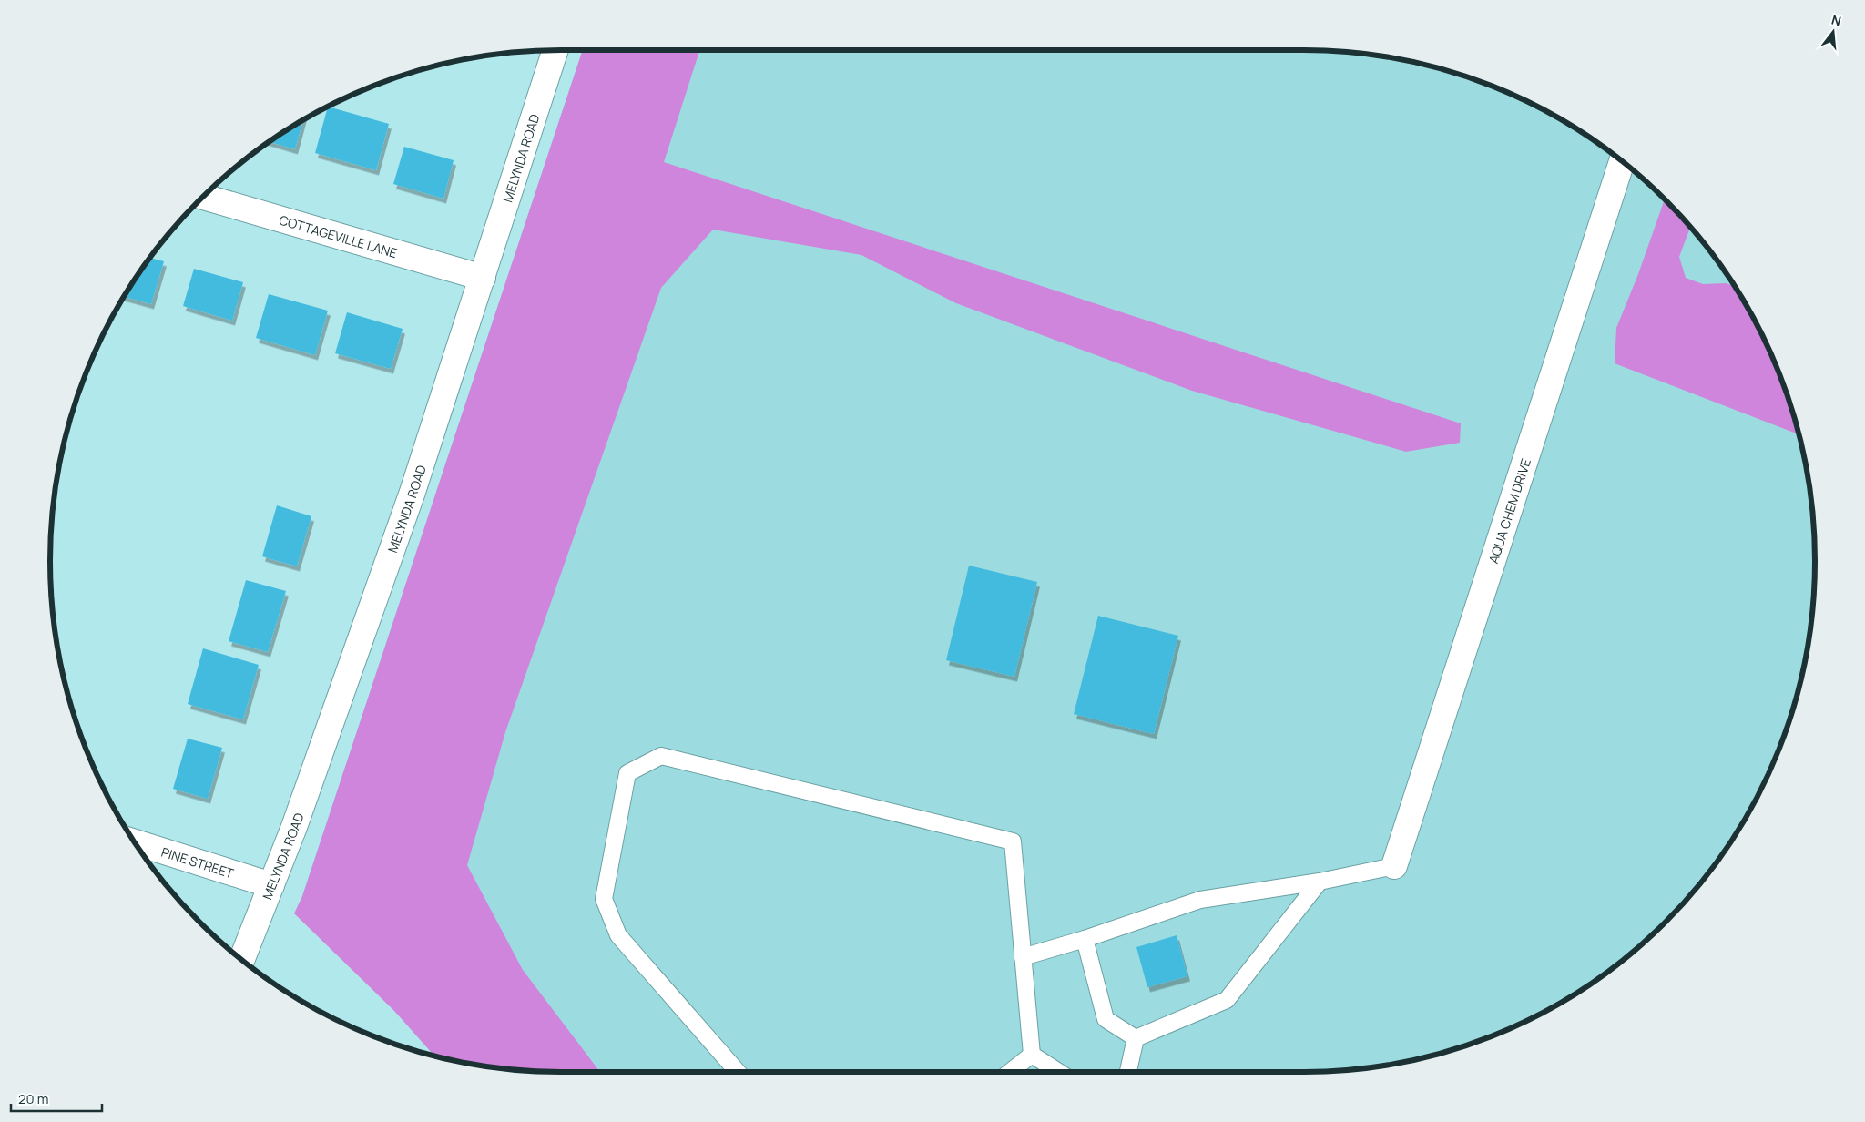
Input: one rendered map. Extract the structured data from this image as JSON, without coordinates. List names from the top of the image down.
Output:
{
  "streets": {
    "street": [
      "MELYNDA ROAD",
      "COTTAGEVILLE LANE",
      "AQUA CHEM DRIVE",
      "PINE STREET"
    ]
  },
  "crossings": [
    ["MELYNDA ROAD", "COTTAGEVILLE LANE"],
    ["MELYNDA ROAD", "PINE STREET"]
  ],
  "scale_bar": "20 m",
  "north": "top"
}
